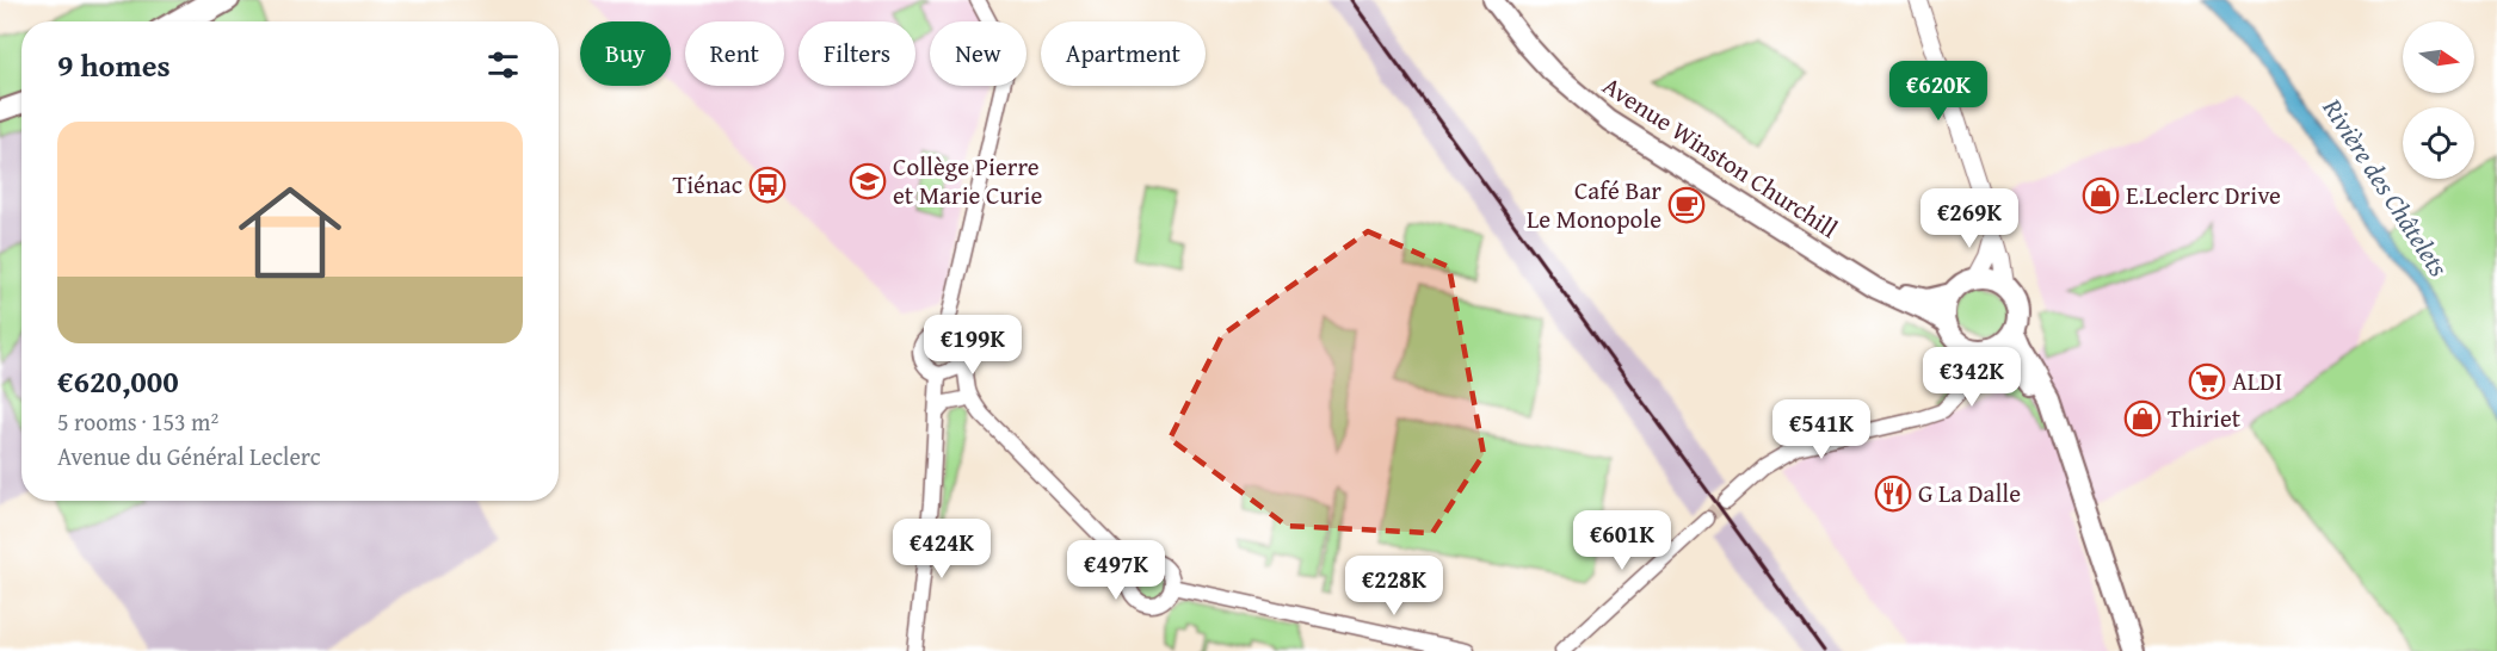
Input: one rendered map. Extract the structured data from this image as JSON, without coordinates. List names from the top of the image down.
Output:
{
  "streets": {
    "main road": ["Avenue Winston Churchill"]
  },
  "water": ["Rivière des Châtelets"],
  "places": {
    "school or university": ["Collège Pierre et Marie Curie"],
    "bus stop": ["Tiénac"],
    "shop": ["E.Leclerc Drive", "Thiriet"],
    "cafe": ["Café Bar Le Monopole"],
    "supermarket": ["ALDI"],
    "restaurant": ["G La Dalle"]
  },
  "north": "right",
  "page": {
    "chip": [
      "Buy",
      "Rent",
      "Filters",
      "New",
      "Apartment"
    ],
    "heading": "9 homes",
    "price": [
      "€620K",
      "€269K",
      "€199K",
      "€342K",
      "€541K",
      "€601K",
      "€424K",
      "€497K",
      "€228K"
    ],
    "list": [
      {
        "name": "€620,000",
        "note": "5 rooms · 153 m² · Avenue du Général Leclerc"
      }
    ]
  }
}
